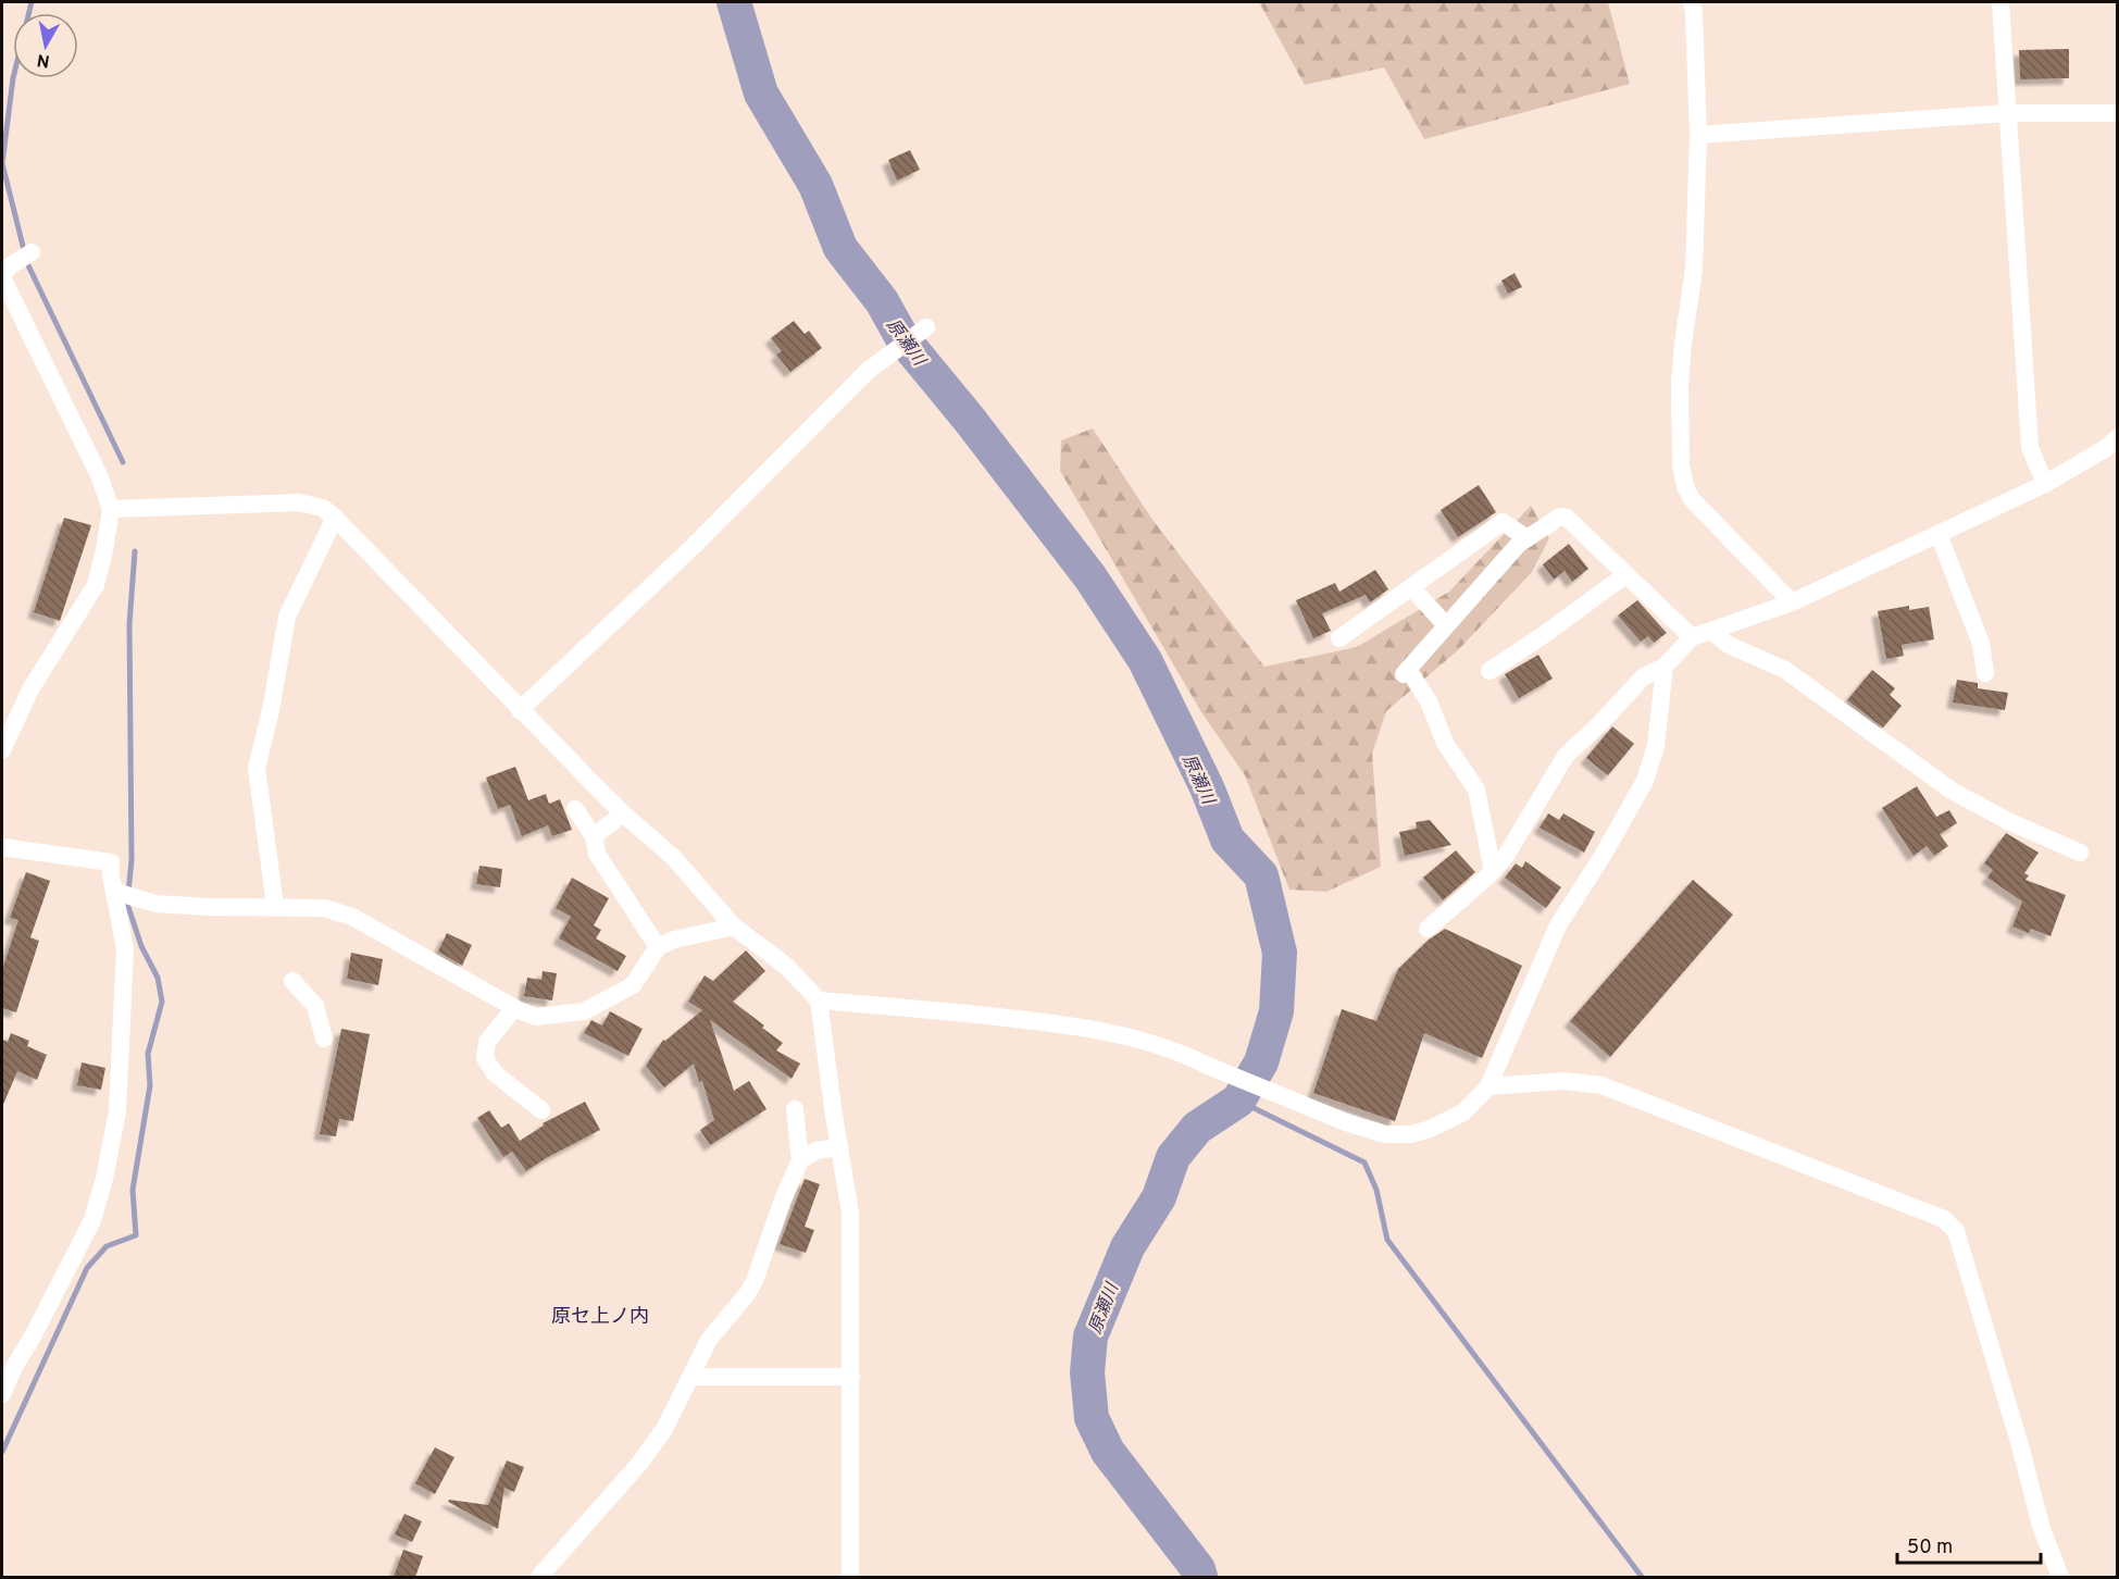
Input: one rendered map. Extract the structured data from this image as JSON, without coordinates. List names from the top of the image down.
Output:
{
  "districts": ["原セ上ノ内"],
  "water": ["原瀬川"],
  "scale_bar": "50 m",
  "north": "bottom"
}
